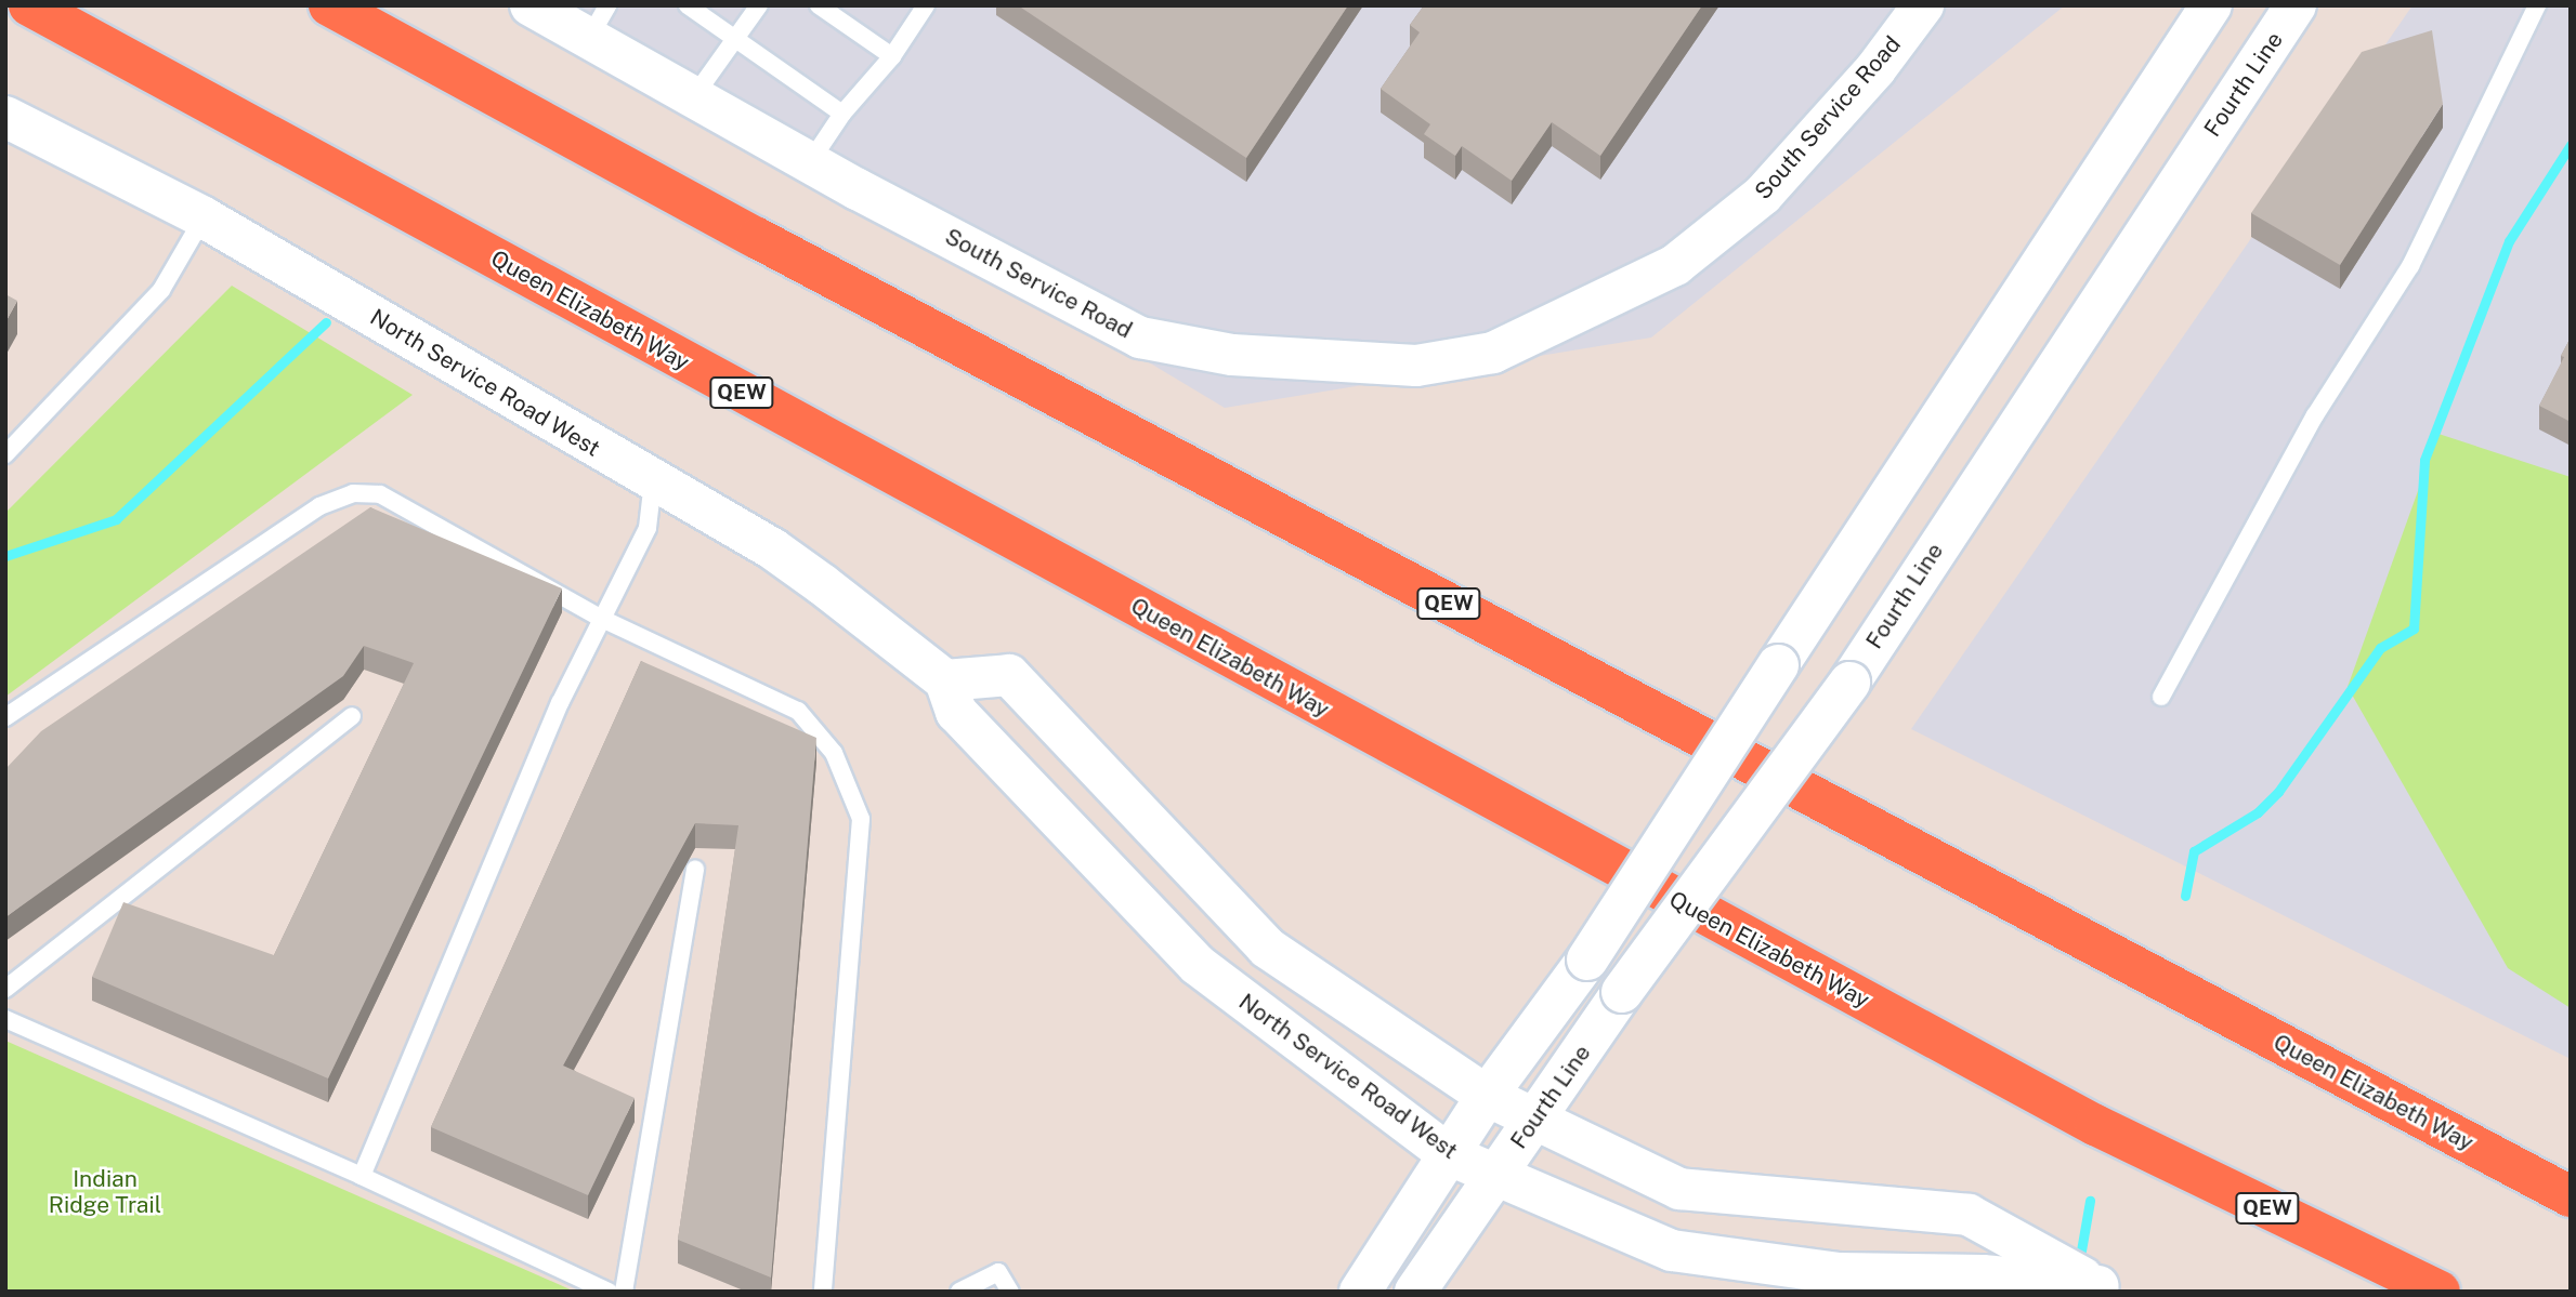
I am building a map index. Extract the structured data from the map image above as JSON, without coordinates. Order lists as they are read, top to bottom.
{
  "streets": {
    "highway": ["Queen Elizabeth Way", "QEW"],
    "street": ["Fourth Line", "South Service Road", "North Service Road West"]
  },
  "crossings": [
    ["Fourth Line", "North Service Road West"]
  ],
  "parks": ["Indian Ridge Trail"]
}
